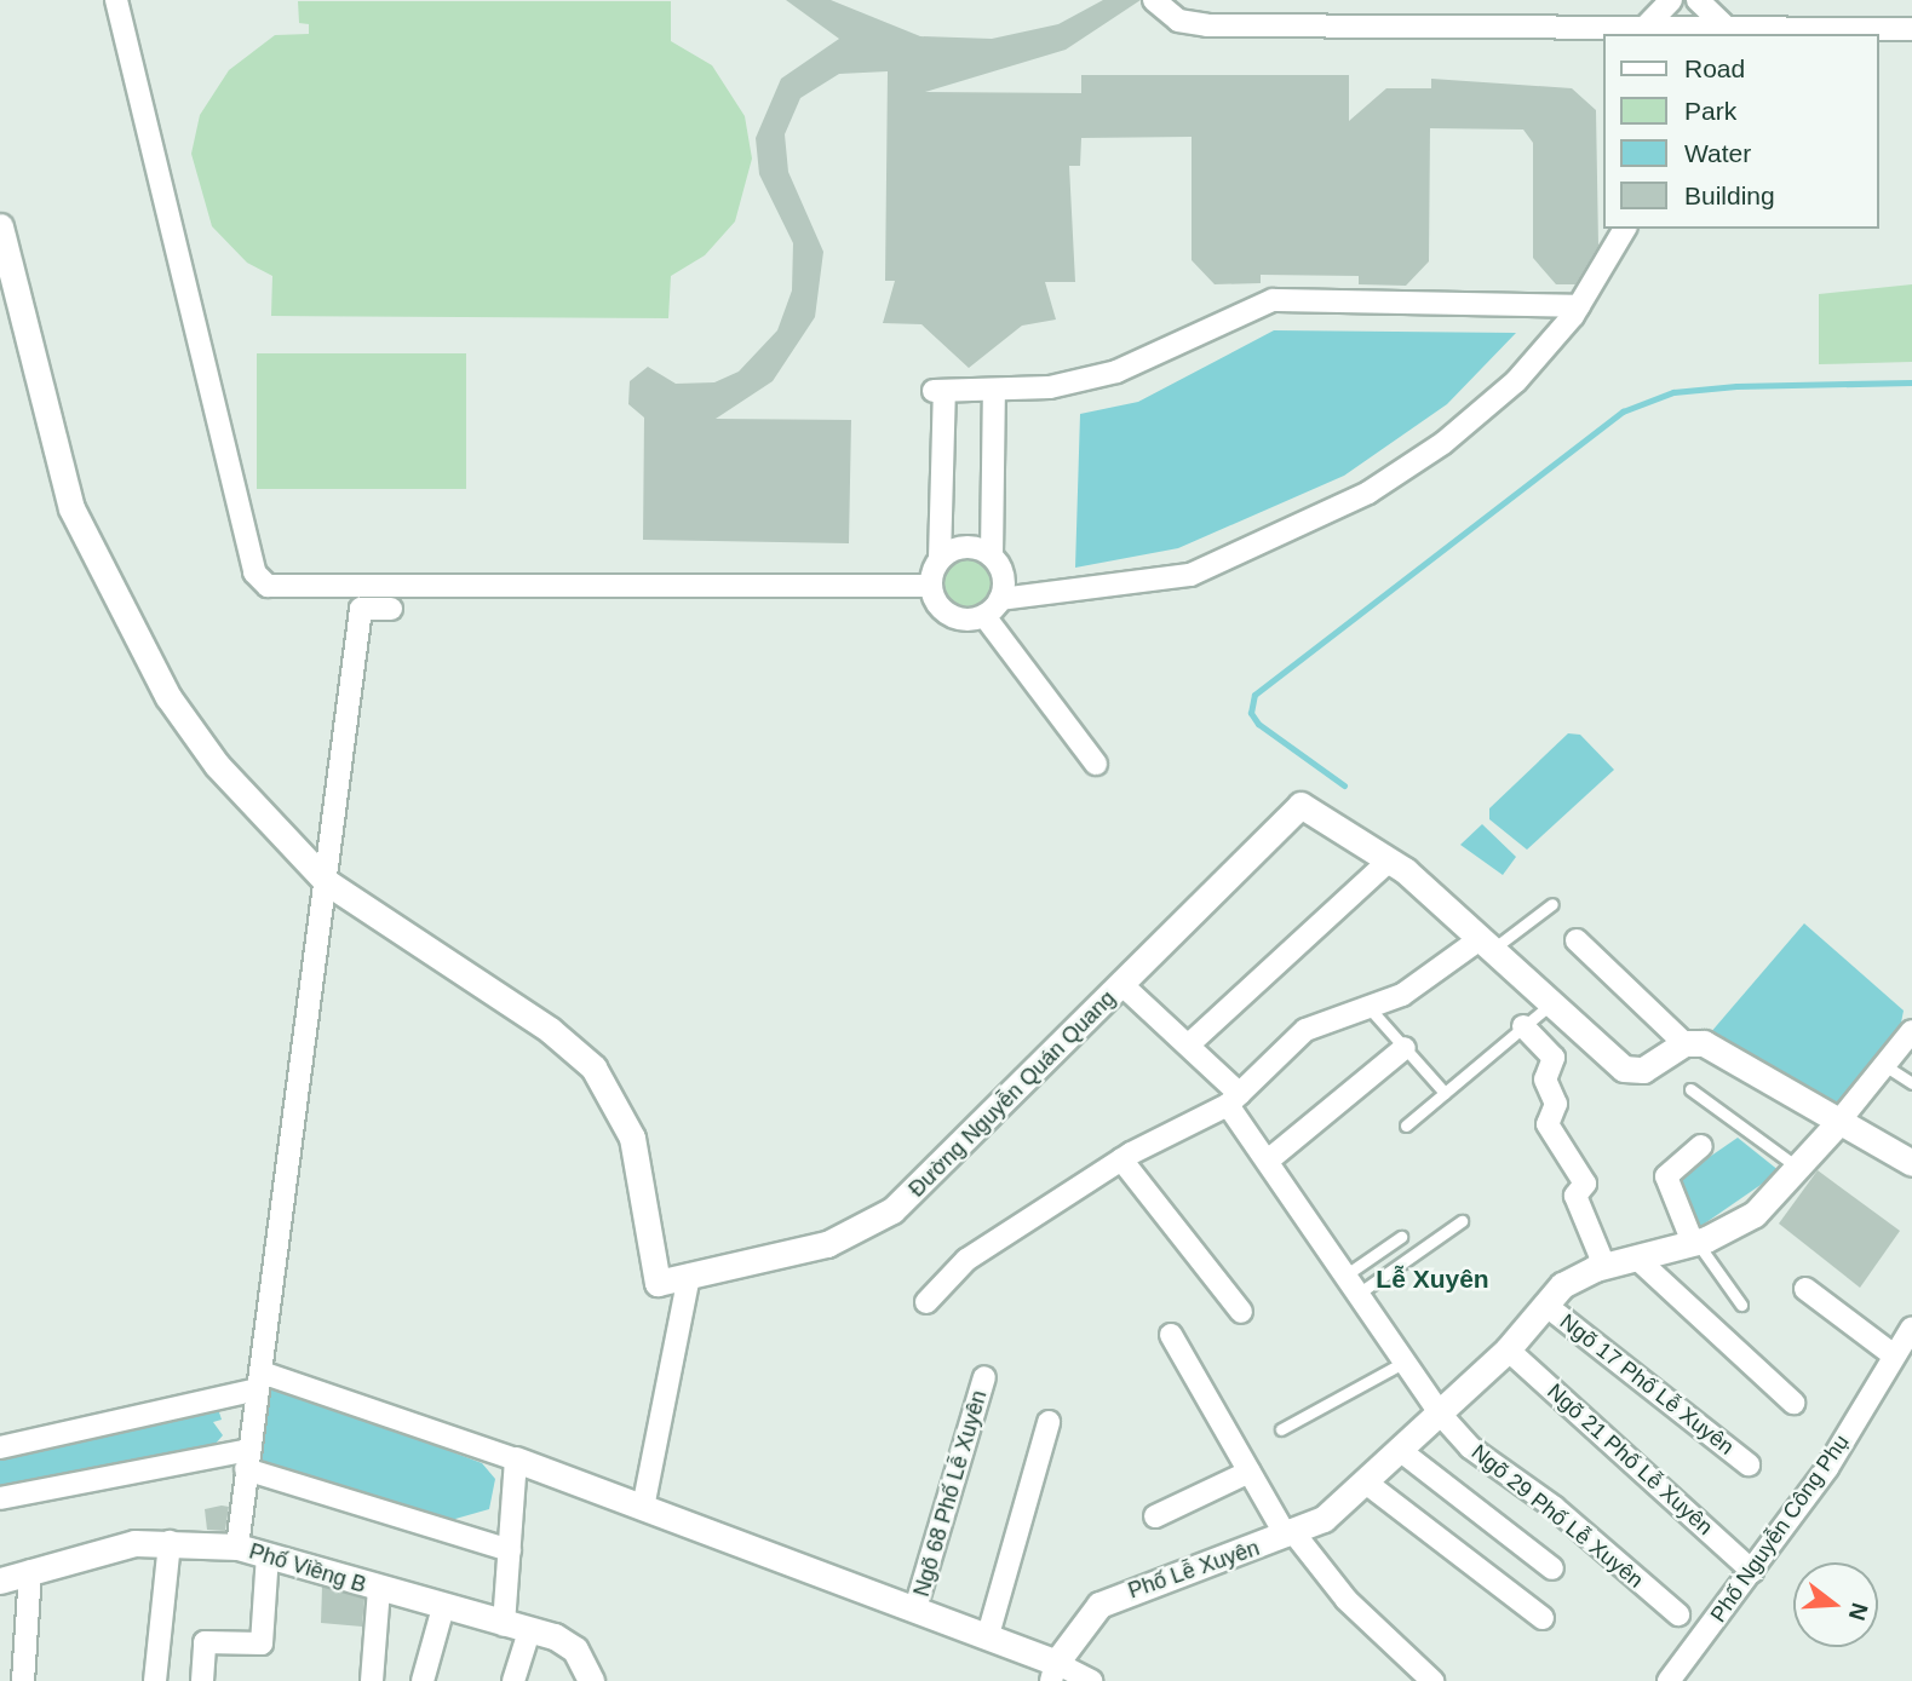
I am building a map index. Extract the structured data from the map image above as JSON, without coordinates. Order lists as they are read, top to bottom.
{
  "streets": {
    "street": [
      "Đường Nguyễn Quán Quang",
      "Ngõ 17 Phố Lễ Xuyên",
      "Ngõ 21 Phố Lễ Xuyên",
      "Ngõ 68 Phố Lễ Xuyên",
      "Ngõ 29 Phố Lễ Xuyên",
      "Phố Nguyễn Công Phụ",
      "Phố Viềng B",
      "Phố Lễ Xuyên"
    ]
  },
  "crossings": [
    ["Đường Nguyễn Quán Quang", "Ngõ 29 Phố Lễ Xuyên"],
    ["Ngõ 17 Phố Lễ Xuyên", "Phố Lễ Xuyên"],
    ["Ngõ 21 Phố Lễ Xuyên", "Phố Nguyễn Công Phụ"],
    ["Ngõ 21 Phố Lễ Xuyên", "Phố Lễ Xuyên"],
    ["Ngõ 29 Phố Lễ Xuyên", "Phố Lễ Xuyên"]
  ],
  "districts": ["Lễ Xuyên"],
  "legend": [
    "Road",
    "Park",
    "Water",
    "Building"
  ],
  "north": "right"
}
